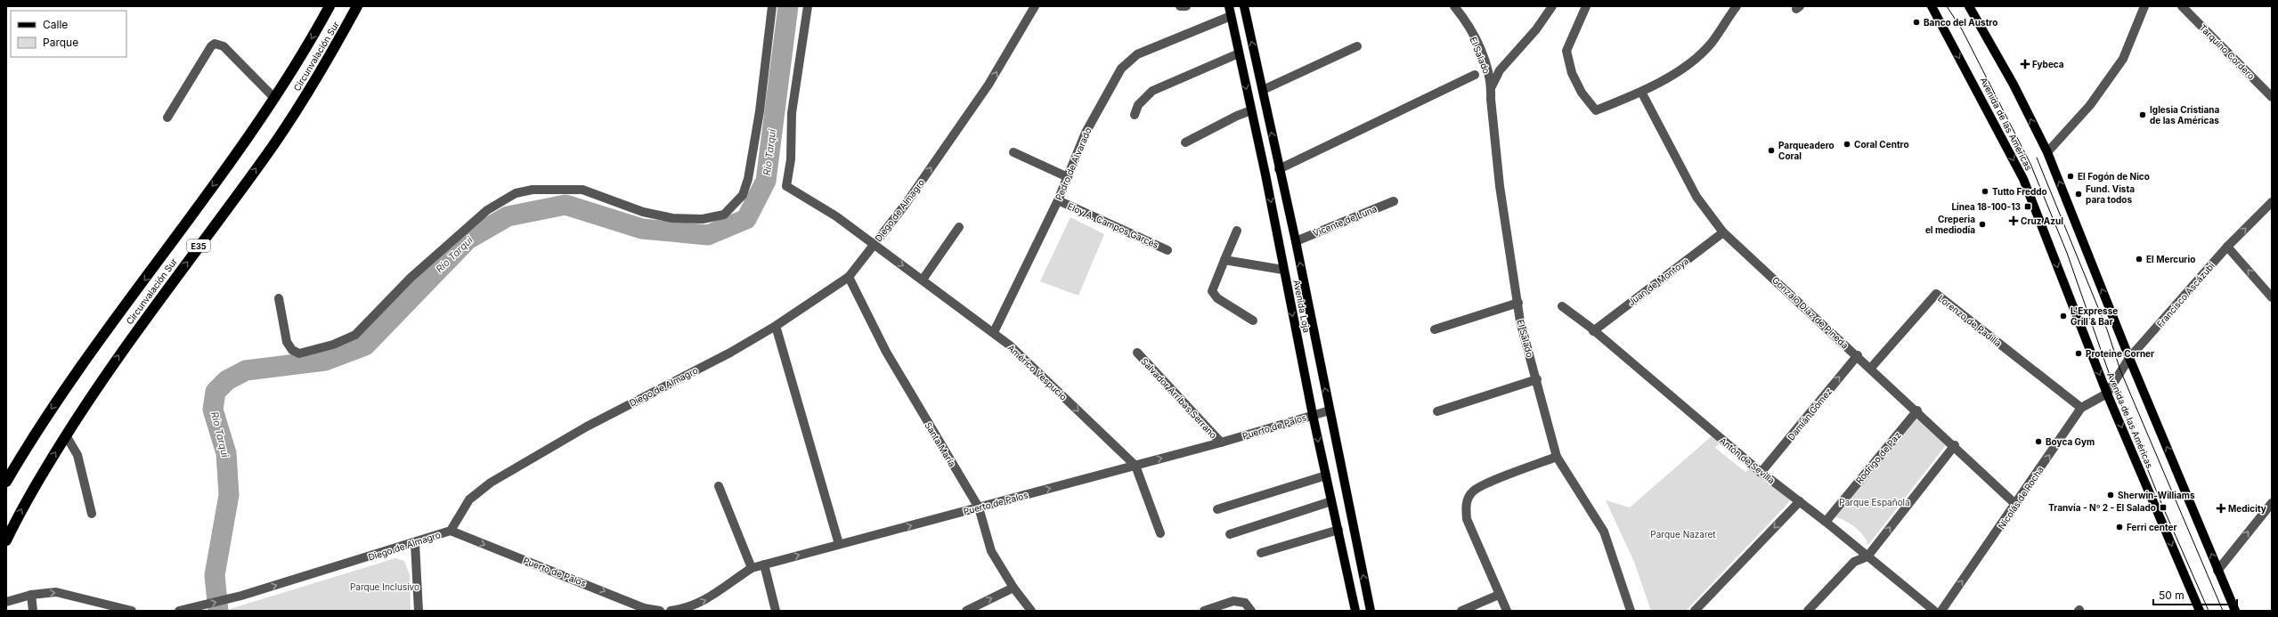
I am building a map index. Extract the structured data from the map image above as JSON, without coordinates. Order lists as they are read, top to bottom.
{
  "streets": {
    "highway": ["Circunvalación Sur", "E35"],
    "main road": ["Avenida de las Américas", "Avenida Loja"],
    "street": [
      "Tarquino Cordero",
      "El Salado",
      "Pedro de Alvarado",
      "Diego de Almagro",
      "Vicente de Luna",
      "Eloy A. Campos Garcés",
      "Juan de Montoya",
      "Francisco Ascázubi",
      "Gonzalo Díaz de Pineda",
      "Lorenzo de Padilla",
      "Américo Vespucio",
      "Salvador Arribas Serrano",
      "Damián Gómez",
      "Puerto de Palos",
      "Santa María",
      "Rodrigo de Paz",
      "Antón de Sevilla",
      "Nicolás de Rocha"
    ]
  },
  "crossings": [
    ["Avenida de las Américas", "Francisco Ascázubi"],
    ["Avenida de las Américas", "Nicolás de Rocha"],
    ["Pedro de Alvarado", "Eloy A. Campos Garcés"],
    ["Pedro de Alvarado", "Avenida Loja"],
    ["Pedro de Alvarado", "Américo Vespucio"],
    ["Diego de Almagro", "Américo Vespucio"],
    ["Diego de Almagro", "Puerto de Palos"],
    ["Diego de Almagro", "Santa María"],
    ["Vicente de Luna", "Avenida Loja"],
    ["Juan de Montoya", "Gonzalo Díaz de Pineda"],
    ["Juan de Montoya", "Antón de Sevilla"],
    ["Francisco Ascázubi", "Nicolás de Rocha"],
    ["Avenida Loja", "Puerto de Palos"],
    ["Gonzalo Díaz de Pineda", "Lorenzo de Padilla"],
    ["Gonzalo Díaz de Pineda", "Damián Gómez"],
    ["Gonzalo Díaz de Pineda", "Rodrigo de Paz"],
    ["Gonzalo Díaz de Pineda", "Nicolás de Rocha"],
    ["Lorenzo de Padilla", "Nicolás de Rocha"],
    ["Américo Vespucio", "Puerto de Palos"],
    ["Salvador Arribas Serrano", "Puerto de Palos"],
    ["Damián Gómez", "Antón de Sevilla"],
    ["Puerto de Palos", "Santa María"],
    ["Rodrigo de Paz", "Antón de Sevilla"]
  ],
  "one_way": [
    "Diego de Almagro",
    "Américo Vespucio",
    "Damián Gómez",
    "Puerto de Palos",
    "Nicolás de Rocha"
  ],
  "water": ["Río Tarqui"],
  "parks": ["Parque Española", "Parque Nazaret", "Parque Inclusivo"],
  "places": {
    "other": [
      "Banco del Austro",
      "Iglesia Cristiana de las Américas",
      "Coral Centro",
      "Parqueadero Coral",
      "El Fogón de Nico",
      "Tutto Freddo",
      "Fund. Vista para todos",
      "Creperia el mediodía",
      "El Mercurio",
      "L'Expresse Grill & Bar",
      "Proteine Corner",
      "Boyca Gym",
      "Sherwin-Williams",
      "Ferri center"
    ],
    "health": ["Fybeca", "Cruz Azul", "Medicity"],
    "transit": ["Línea 18-100-13", "Tranvía - Nº 2 - El Salado"]
  },
  "legend": ["Calle", "Parque"],
  "scale_bar": "50 m"
}
